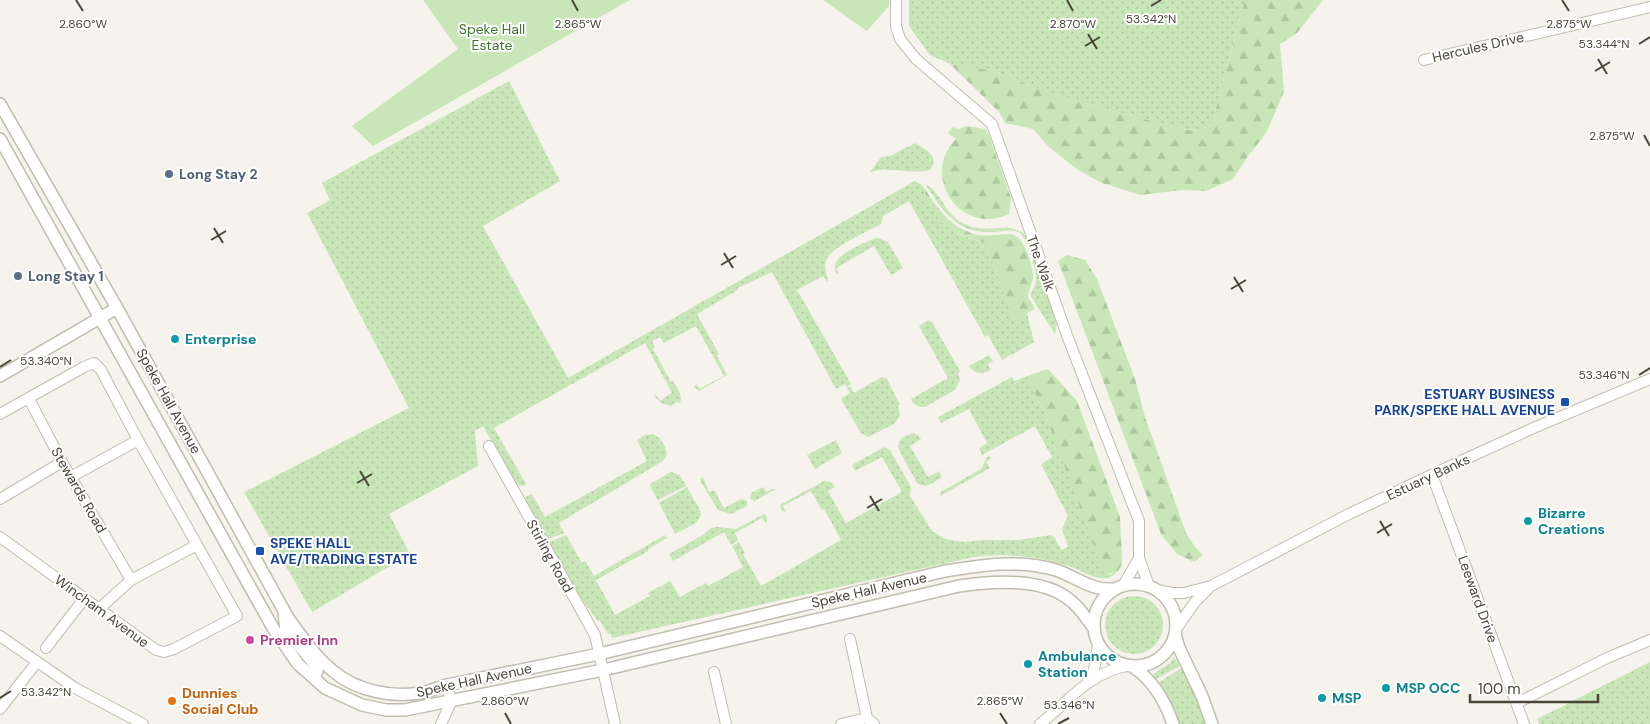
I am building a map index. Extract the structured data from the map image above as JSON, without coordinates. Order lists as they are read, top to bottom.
{
  "streets": {
    "street": [
      "Hercules Drive",
      "The Walk",
      "Speke Hall Avenue",
      "Estuary Banks",
      "Stewards Road",
      "Stirling Road",
      "Leeward Drive",
      "Wincham Avenue"
    ]
  },
  "crossings": [
    ["The Walk", "Speke Hall Avenue"],
    ["The Walk", "Estuary Banks"],
    ["Speke Hall Avenue", "Estuary Banks"],
    ["Speke Hall Avenue", "Stirling Road"],
    ["Estuary Banks", "Leeward Drive"]
  ],
  "parks": ["Speke Hall Estate"],
  "places": {
    "other": [
      "Long Stay 2",
      "Long Stay 1",
      "Enterprise",
      "Bizarre Creations",
      "Premier Inn",
      "Ambulance Station",
      "MSP OCC",
      "MSP",
      "Dunnies Social Club"
    ],
    "transit": ["ESTUARY BUSINESS PARK/SPEKE HALL AVENUE", "SPEKE HALL AVE/TRADING ESTATE"]
  },
  "scale_bar": "100 m",
  "coordinates": [
    "53.342°N",
    "2.860°W",
    "2.865°W",
    "2.870°W",
    "2.875°W",
    "53.344°N",
    "53.340°N",
    "53.346°N"
  ]
}
